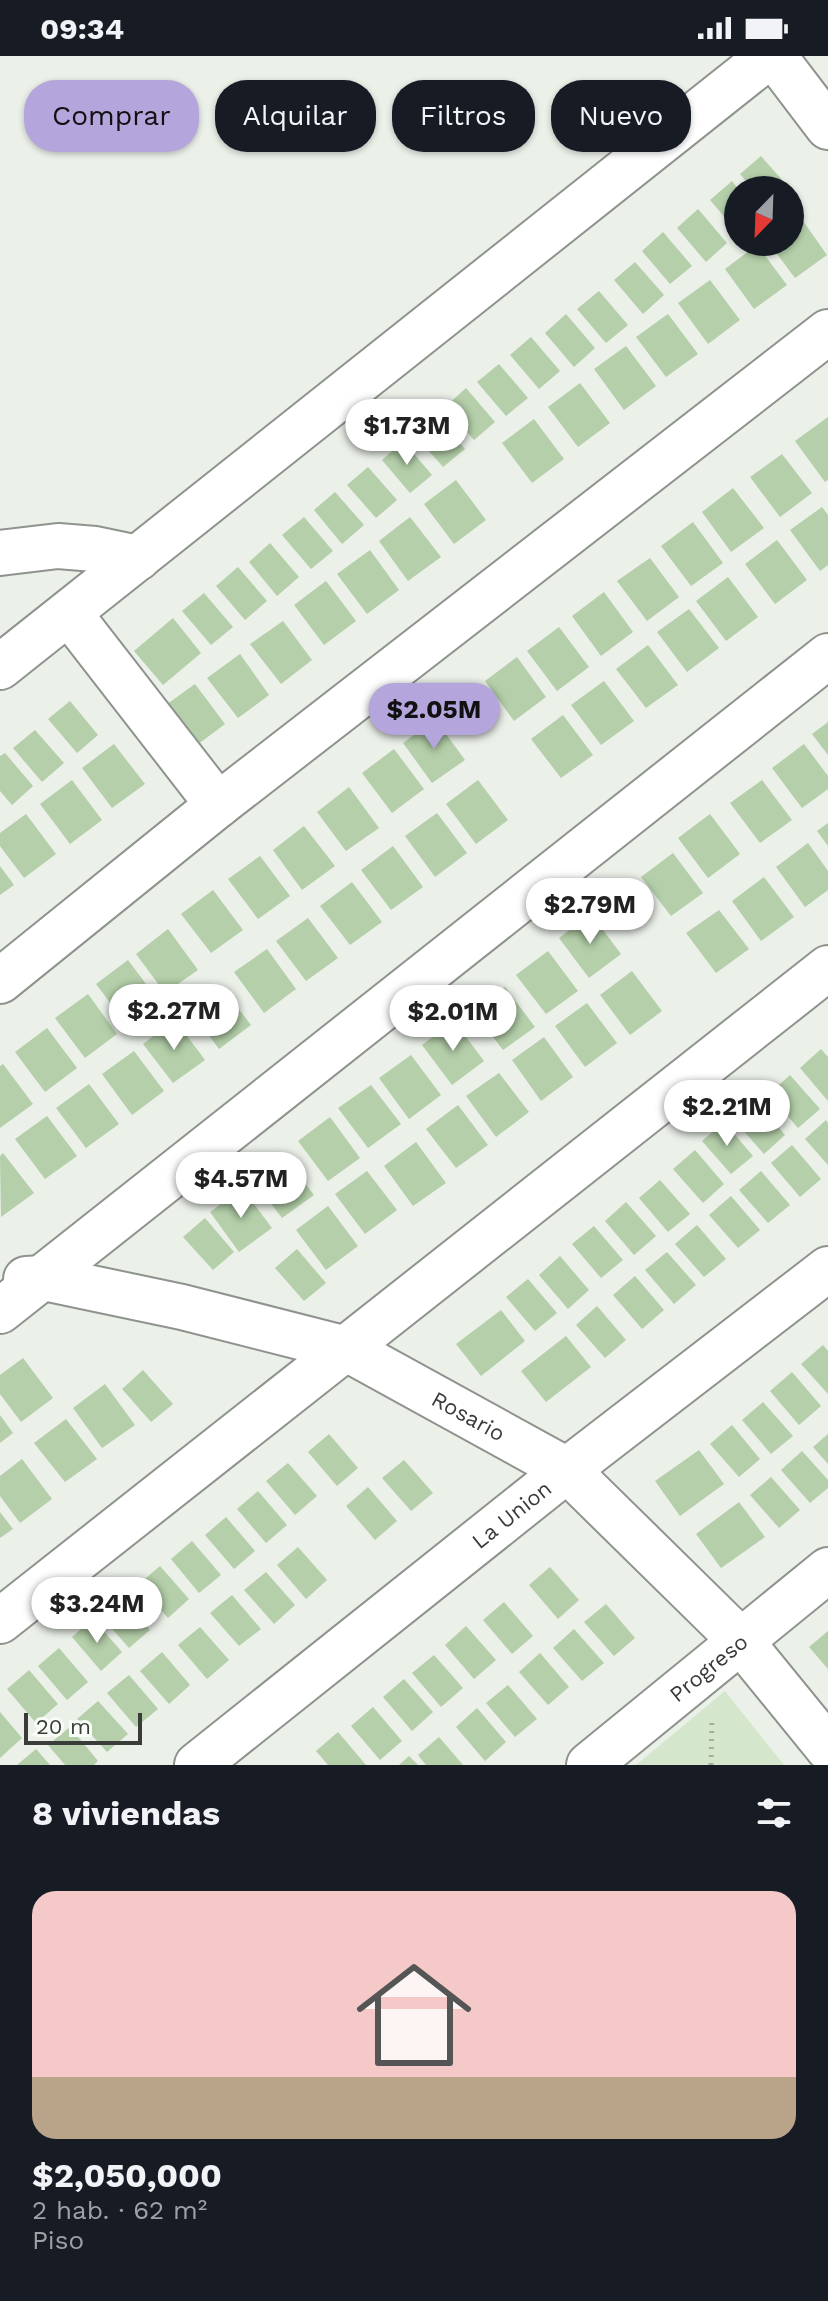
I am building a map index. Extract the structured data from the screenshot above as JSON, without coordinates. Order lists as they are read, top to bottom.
{
  "streets": {
    "street": ["Rosario", "La Union", "Progreso"]
  },
  "crossings": [
    ["Rosario", "La Union"],
    ["Rosario", "Progreso"]
  ],
  "scale_bar": "20 m",
  "north": "bottom left",
  "page": {
    "status": "09:34",
    "chip": [
      "Comprar",
      "Alquilar",
      "Filtros",
      "Nuevo"
    ],
    "price": [
      "$1.73M",
      "$2.05M",
      "$2.79M",
      "$2.27M",
      "$2.01M",
      "$2.21M",
      "$4.57M",
      "$3.24M"
    ],
    "scale": "20 m",
    "heading": "8 viviendas",
    "list": [
      {
        "name": "$2,050,000",
        "note": "2 hab. · 62 m² · Piso"
      }
    ]
  }
}
